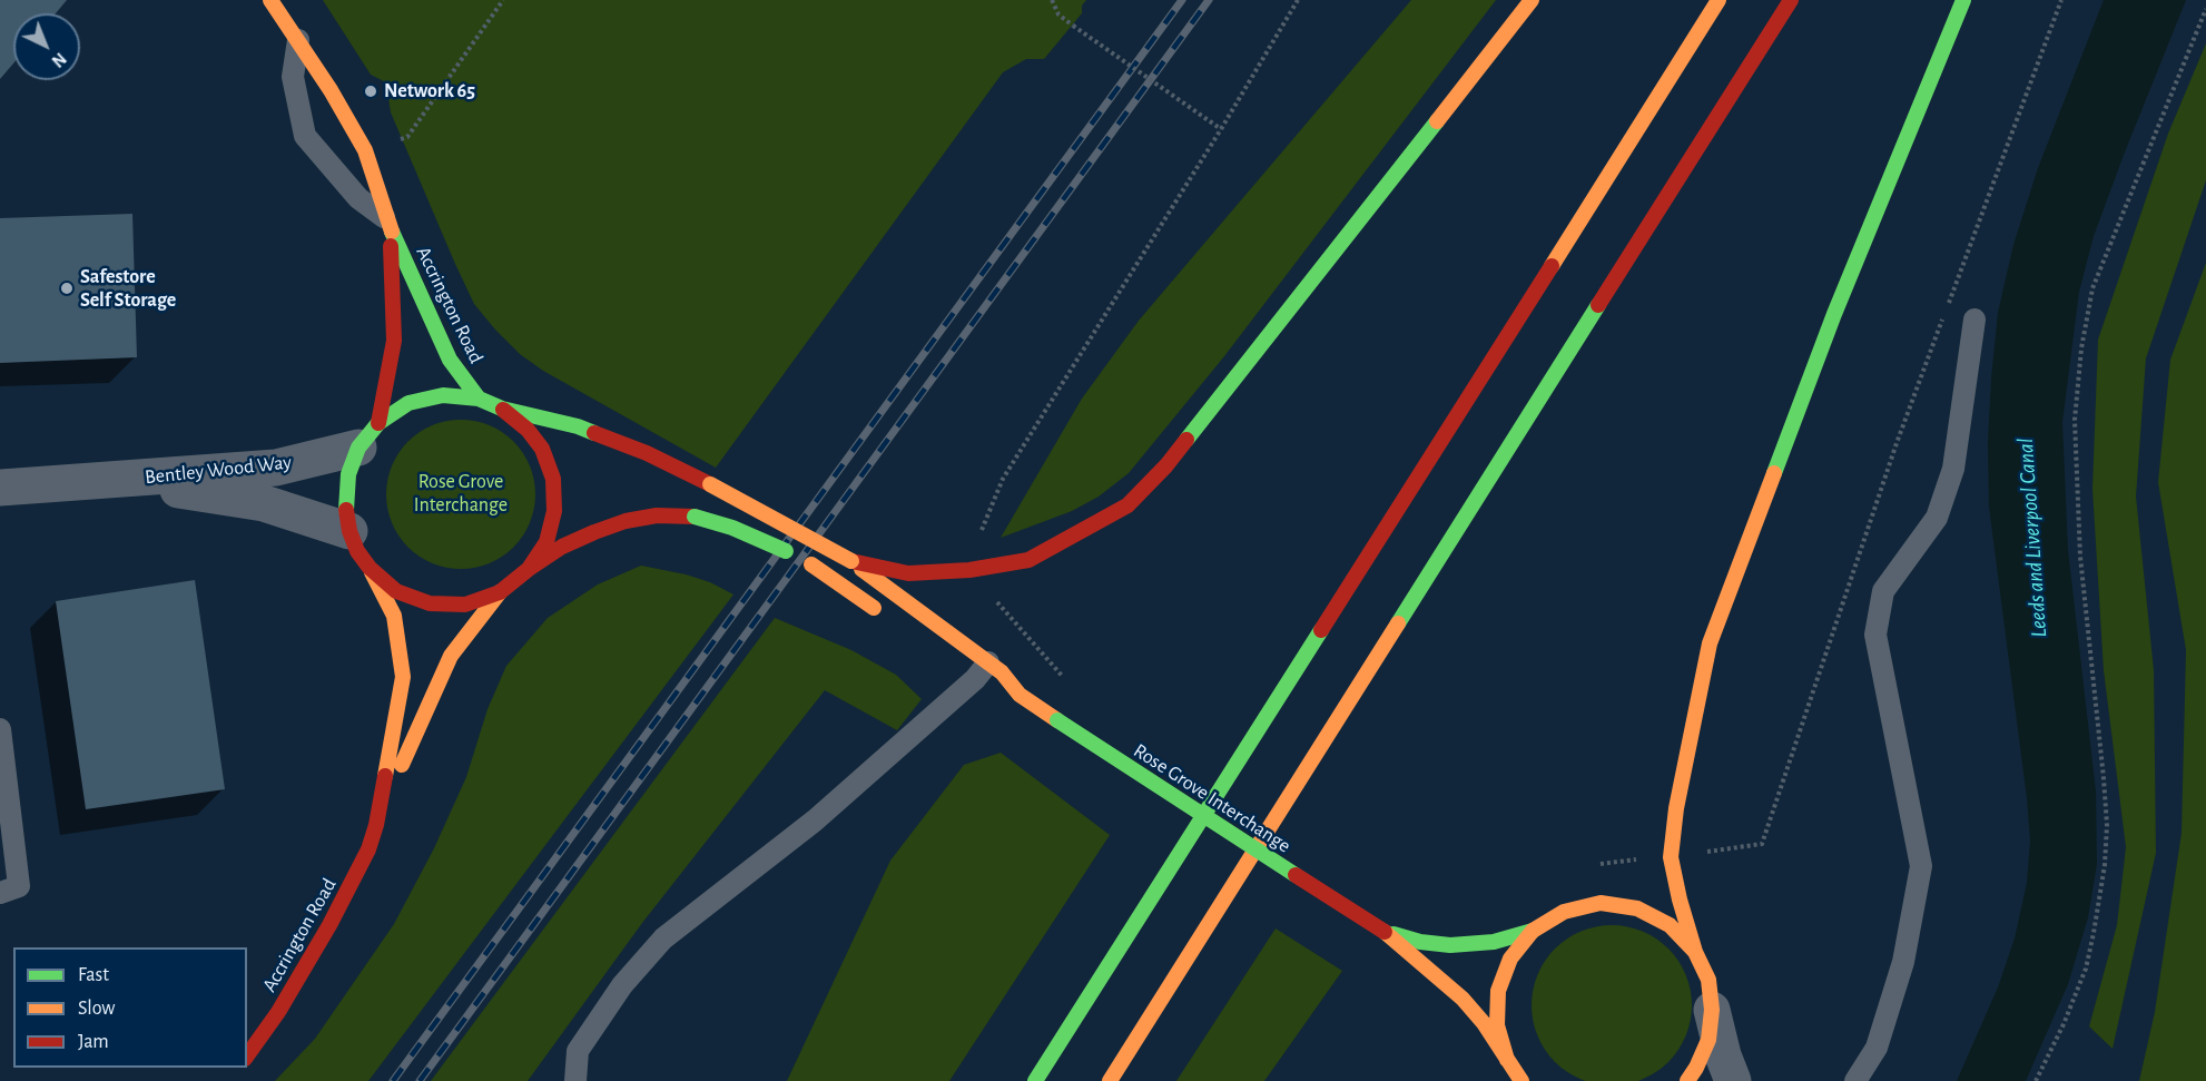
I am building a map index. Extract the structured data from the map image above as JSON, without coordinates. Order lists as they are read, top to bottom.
{
  "streets": {
    "main road": ["Accrington Road", "Rose Grove Interchange"],
    "street": ["Bentley Wood Way"]
  },
  "crossings": [
    ["Accrington Road", "Bentley Wood Way"],
    ["Accrington Road", "Rose Grove Interchange"],
    ["Bentley Wood Way", "Rose Grove Interchange"]
  ],
  "water": ["Leeds and Liverpool Canal"],
  "parks": ["Rose Grove Interchange"],
  "places": ["Network 65", "Safestore Self Storage"],
  "legend": ["Fast", "Slow", "Jam"],
  "north": "bottom right"
}
